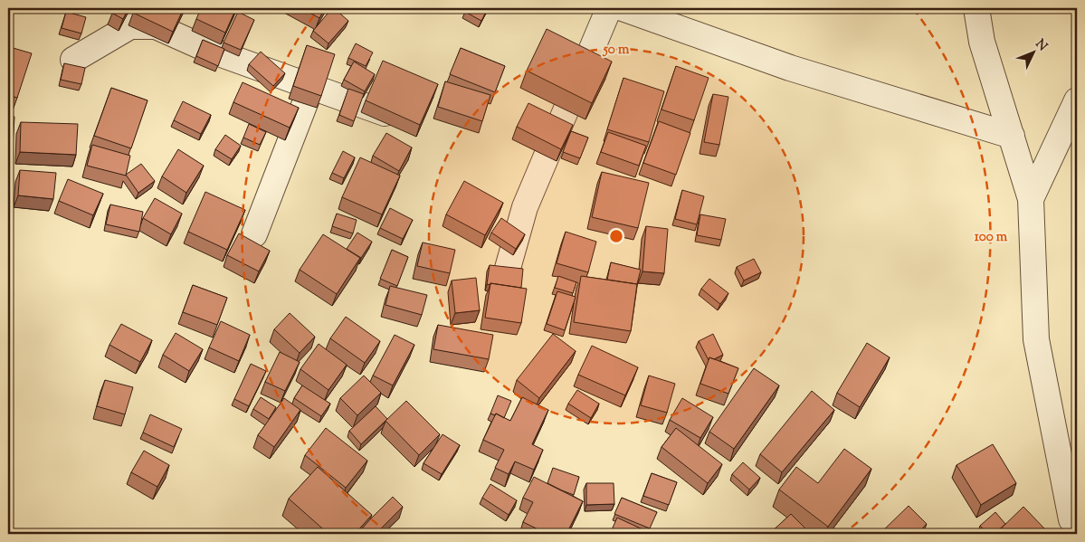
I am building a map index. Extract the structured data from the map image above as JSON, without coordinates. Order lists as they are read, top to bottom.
{
  "north": "top right",
  "rings": ["50 m", "100 m"]
}
